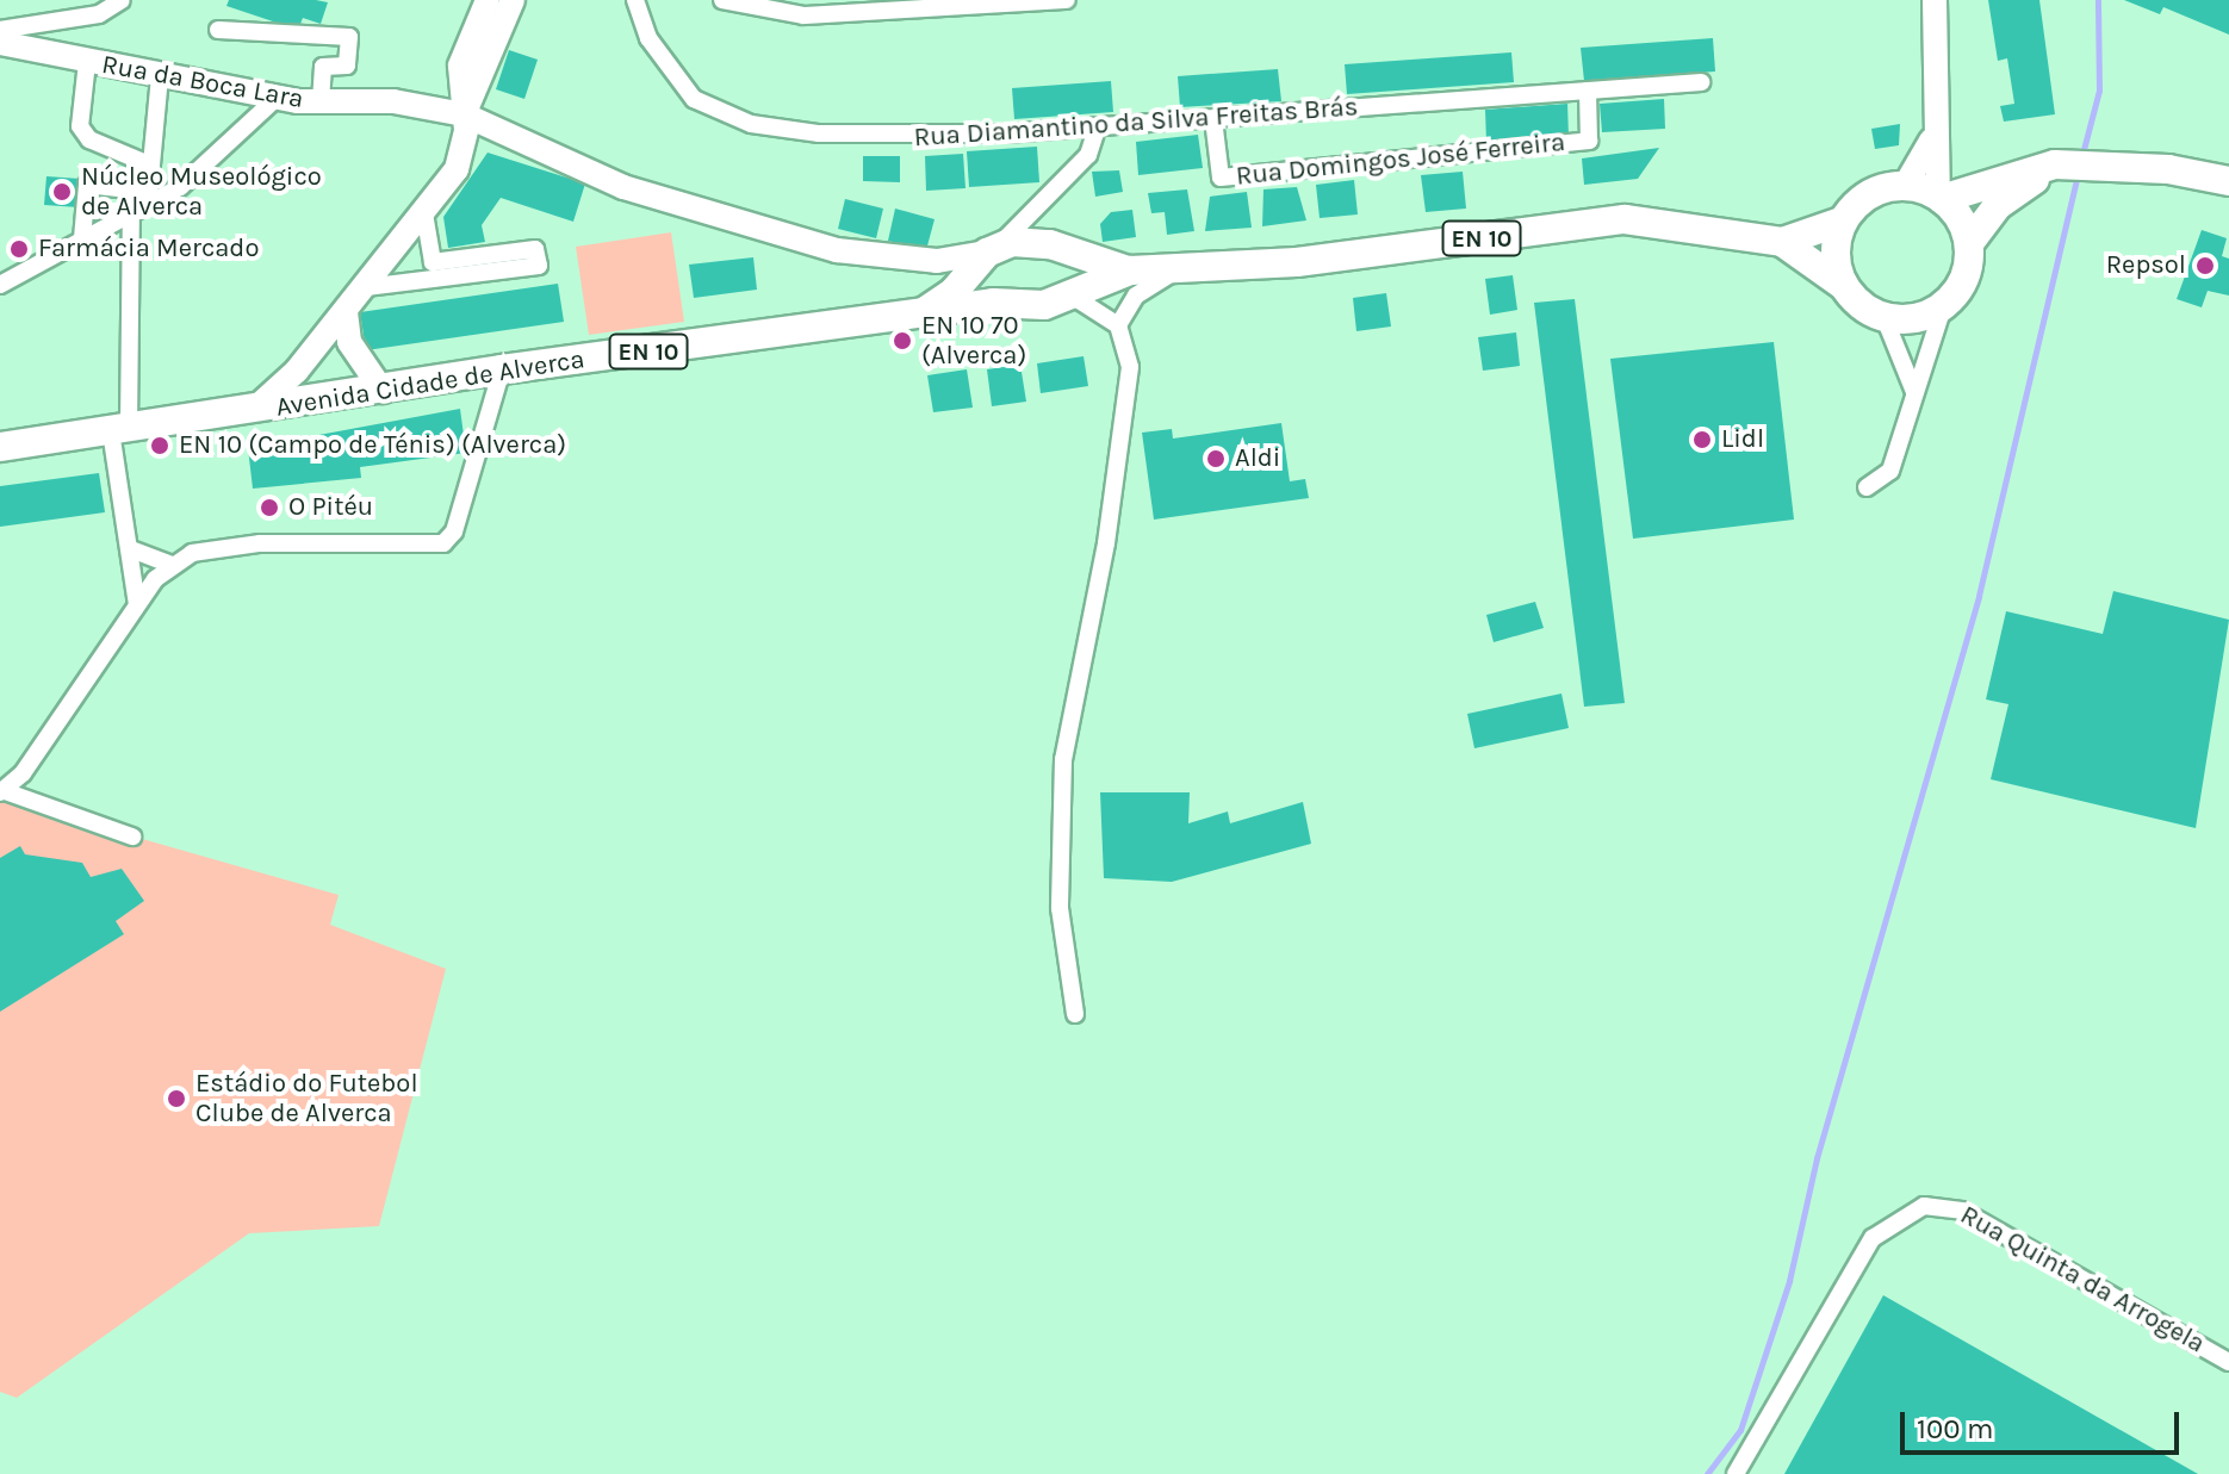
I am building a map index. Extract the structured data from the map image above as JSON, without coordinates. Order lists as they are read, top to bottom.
{
  "streets": {
    "main road": ["Rua da Boca Lara", "EN 10", "Avenida Cidade de Alverca"],
    "street": ["Rua Diamantino da Silva Freitas Brás", "Rua Domingos José Ferreira", "Rua Quinta da Arrogela"]
  },
  "crossings": [
    ["Rua Diamantino da Silva Freitas Brás", "Rua Domingos José Ferreira"],
    ["EN 10", "Avenida Cidade de Alverca"]
  ],
  "places": [
    "Núcleo Museológico de Alverca",
    "Farmácia Mercado",
    "Repsol",
    "EN 10 70 (Alverca)",
    "Lidl",
    "EN 10 (Campo de Ténis) (Alverca)",
    "Aldi",
    "O Pitéu",
    "Estádio do Futebol Clube de Alverca"
  ],
  "scale_bar": "100 m"
}
